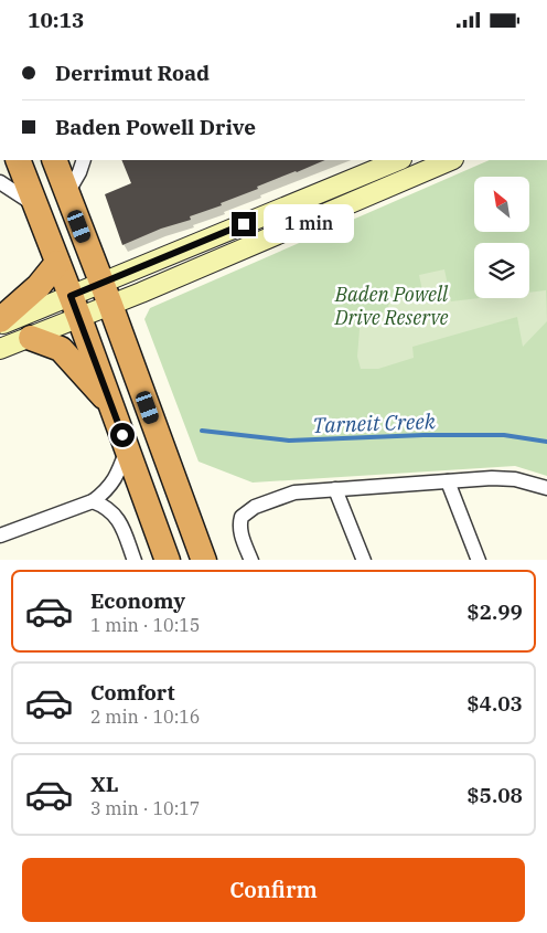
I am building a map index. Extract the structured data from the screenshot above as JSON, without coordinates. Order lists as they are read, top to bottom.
{
  "water": ["Tarneit Creek"],
  "parks": ["Baden Powell Drive Reserve"],
  "north": "top left",
  "page": {
    "status": "10:13",
    "banner": ["Derrimut Road", "Baden Powell Drive"],
    "bubble": "1 min",
    "list": [
      {
        "name": "Economy",
        "note": "1 min · 10:15",
        "value": "$2.99"
      },
      {
        "name": "Comfort",
        "note": "2 min · 10:16",
        "value": "$4.03"
      },
      {
        "name": "XL",
        "note": "3 min · 10:17",
        "value": "$5.08"
      }
    ],
    "buttons": "Confirm"
  }
}
